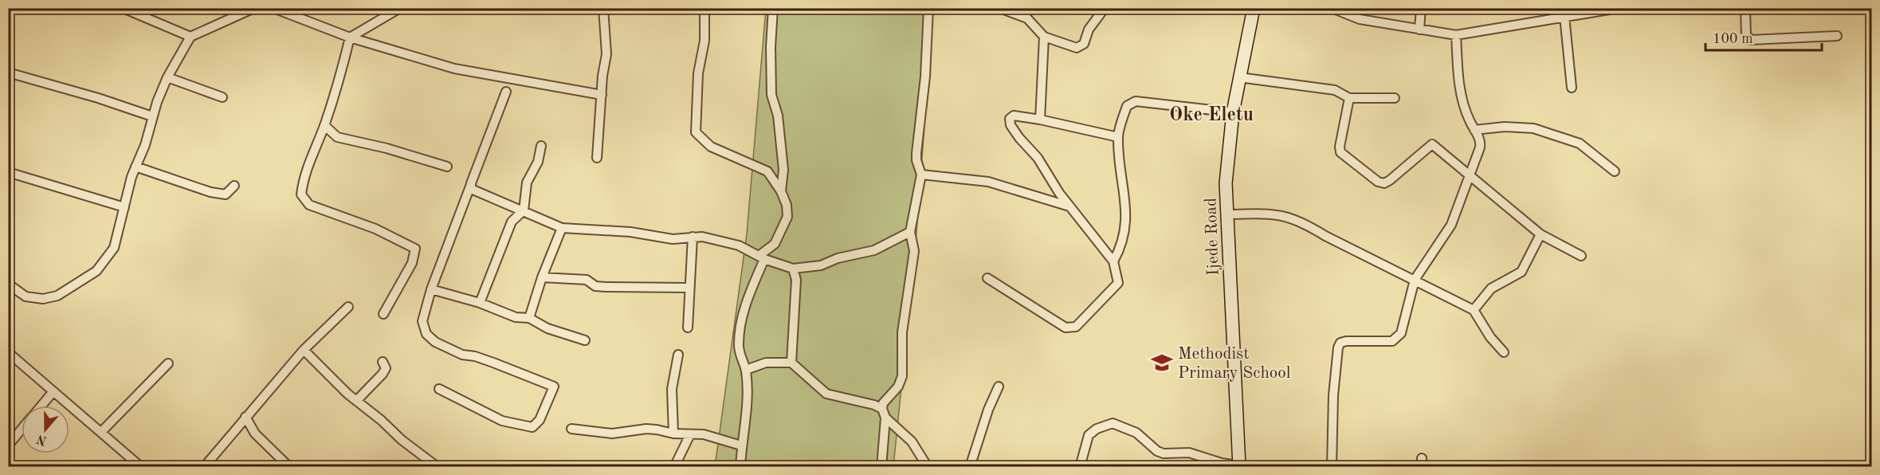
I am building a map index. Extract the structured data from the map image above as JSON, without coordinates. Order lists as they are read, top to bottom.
{
  "streets": {
    "main road": ["Ijede Road"]
  },
  "districts": ["Oke Eletu"],
  "places": {
    "school or university": ["Methodist Primary School"]
  },
  "scale_bar": "100 m",
  "north": "bottom"
}
